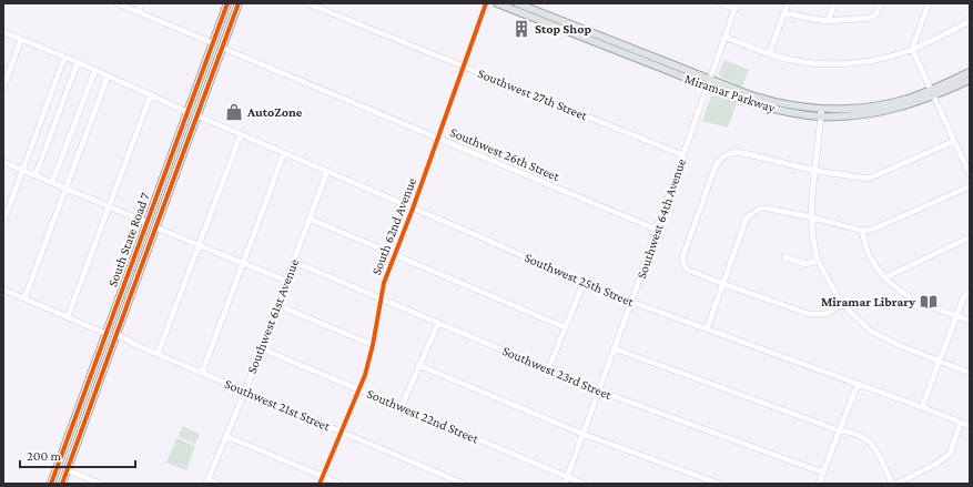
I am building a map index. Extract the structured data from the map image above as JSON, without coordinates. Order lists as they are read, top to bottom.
{
  "streets": {
    "main road": ["Miramar Parkway", "South State Road 7"],
    "street": [
      "Southwest 27th Street",
      "Southwest 26th Street",
      "Southwest 64th Avenue",
      "South 62nd Avenue",
      "Southwest 25th Street",
      "Southwest 61st Avenue",
      "Southwest 23rd Street",
      "Southwest 21st Street",
      "Southwest 22nd Street"
    ]
  },
  "crossings": [
    ["Miramar Parkway", "Southwest 64th Avenue"],
    ["Southwest 27th Street", "Southwest 64th Avenue"],
    ["Southwest 27th Street", "South 62nd Avenue"],
    ["Southwest 26th Street", "Southwest 64th Avenue"],
    ["Southwest 26th Street", "South 62nd Avenue"],
    ["Southwest 26th Street", "South State Road 7"],
    ["Southwest 64th Avenue", "Southwest 25th Street"],
    ["Southwest 64th Avenue", "Southwest 23rd Street"],
    ["Southwest 64th Avenue", "Southwest 22nd Street"],
    ["South 62nd Avenue", "Southwest 25th Street"],
    ["South 62nd Avenue", "Southwest 23rd Street"],
    ["South 62nd Avenue", "Southwest 21st Street"],
    ["South 62nd Avenue", "Southwest 22nd Street"],
    ["South State Road 7", "Southwest 25th Street"],
    ["South State Road 7", "Southwest 21st Street"],
    ["Southwest 25th Street", "Southwest 61st Avenue"],
    ["Southwest 61st Avenue", "Southwest 23rd Street"],
    ["Southwest 61st Avenue", "Southwest 21st Street"],
    ["Southwest 61st Avenue", "Southwest 22nd Street"]
  ],
  "places": {
    "building": ["Stop Shop"],
    "shop": ["AutoZone"],
    "library": ["Miramar Library"]
  },
  "scale_bar": "200 m"
}
